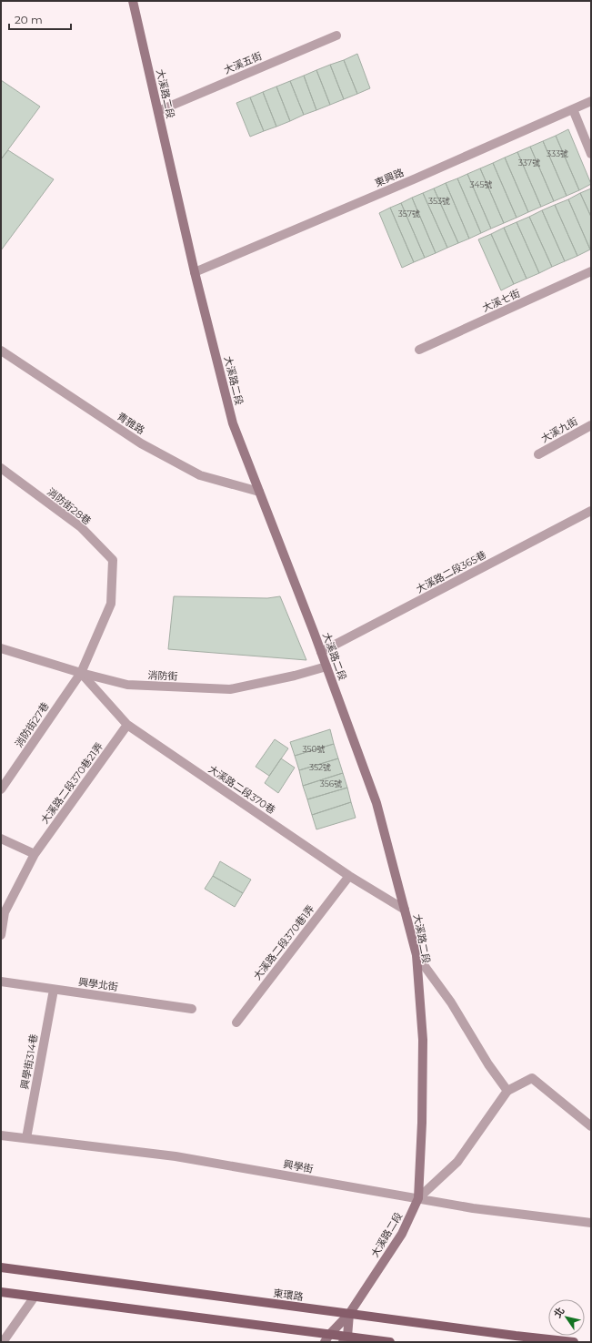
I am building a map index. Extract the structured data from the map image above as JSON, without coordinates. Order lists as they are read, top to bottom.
{
  "streets": {
    "main road": ["大溪路二段", "東環路"],
    "street": [
      "大溪五街",
      "東興路",
      "大溪七街",
      "青雅路",
      "大溪九街",
      "消防街28巷",
      "大溪路二段365巷",
      "消防街",
      "消防街27巷",
      "大溪路二段370巷21弄",
      "大溪路二段370巷",
      "大溪路二段370巷1弄",
      "興學北街",
      "興學街314巷",
      "興學街"
    ]
  },
  "crossings": [
    ["大溪五街", "大溪路二段"],
    ["大溪路二段", "東興路"],
    ["大溪路二段", "青雅路"],
    ["大溪路二段", "大溪路二段365巷"],
    ["大溪路二段", "消防街"],
    ["大溪路二段", "大溪路二段370巷"],
    ["大溪路二段", "興學街"],
    ["大溪路二段", "東環路"],
    ["消防街28巷", "消防街"],
    ["消防街28巷", "消防街27巷"],
    ["消防街28巷", "大溪路二段370巷"],
    ["消防街", "消防街27巷"],
    ["消防街", "大溪路二段370巷"],
    ["消防街27巷", "大溪路二段370巷"],
    ["大溪路二段370巷21弄", "大溪路二段370巷"],
    ["大溪路二段370巷", "大溪路二段370巷1弄"],
    ["興學北街", "興學街314巷"],
    ["興學街314巷", "興學街"]
  ],
  "house_numbers": [
    "333號",
    "337號",
    "345號",
    "353號",
    "357號",
    "350號",
    "352號",
    "356號"
  ],
  "scale_bar": "20 m",
  "north": "top left"
}
